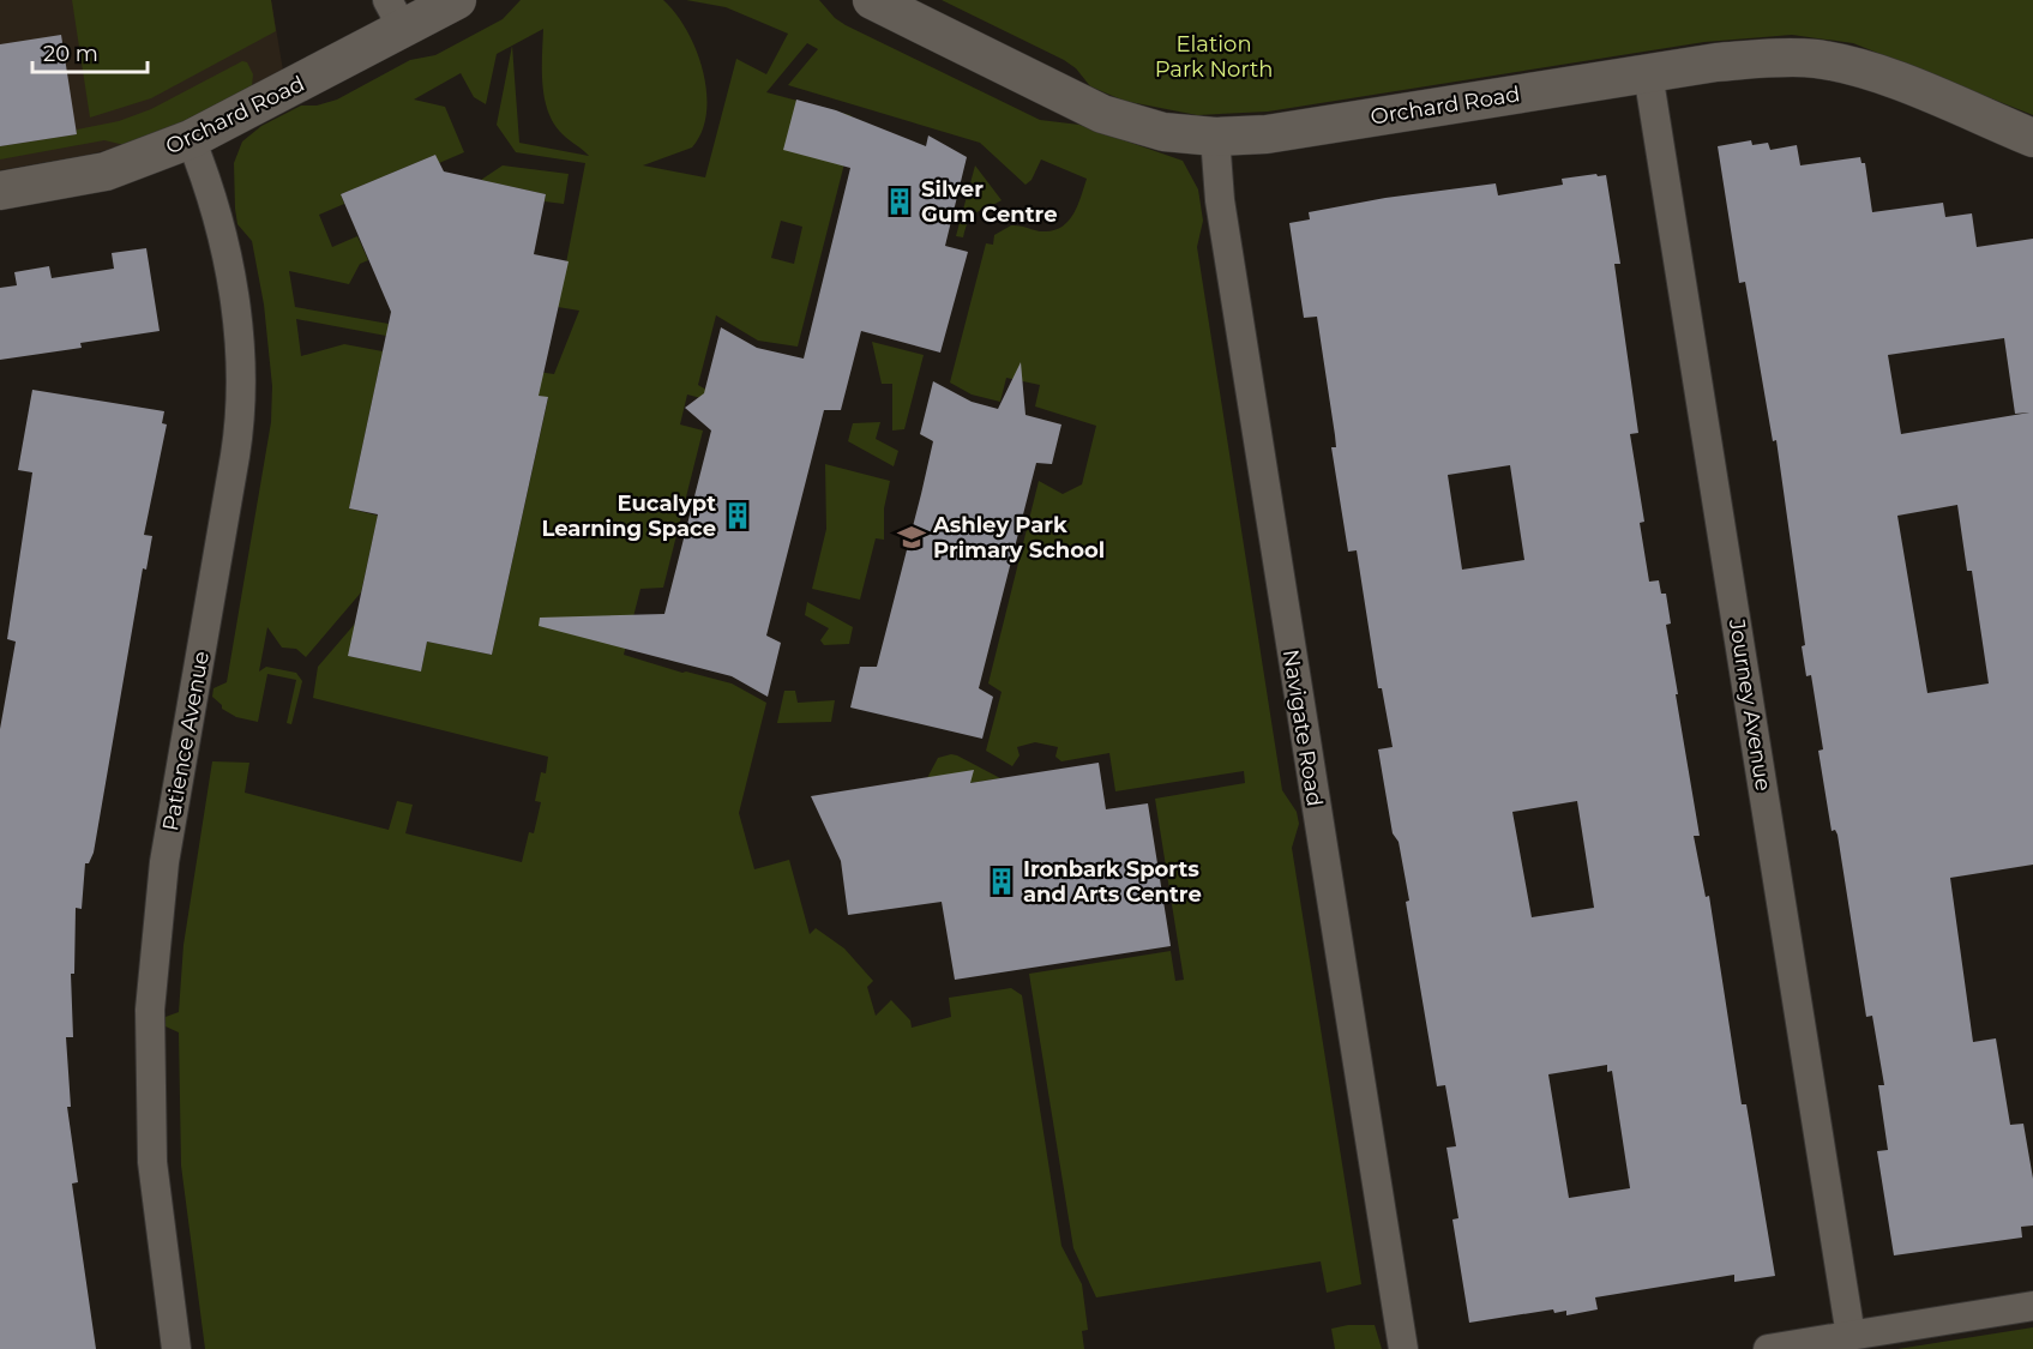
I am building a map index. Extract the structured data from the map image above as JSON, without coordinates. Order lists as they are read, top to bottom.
{
  "streets": {
    "street": [
      "Orchard Road",
      "Journey Avenue",
      "Navigate Road",
      "Patience Avenue"
    ]
  },
  "crossings": [
    ["Orchard Road", "Journey Avenue"],
    ["Orchard Road", "Navigate Road"],
    ["Orchard Road", "Patience Avenue"]
  ],
  "parks": ["Elation Park North"],
  "places": {
    "building": ["Silver Gum Centre", "Eucalypt Learning Space", "Ironbark Sports and Arts Centre"],
    "school or university": ["Ashley Park Primary School"]
  },
  "scale_bar": "20 m"
}
